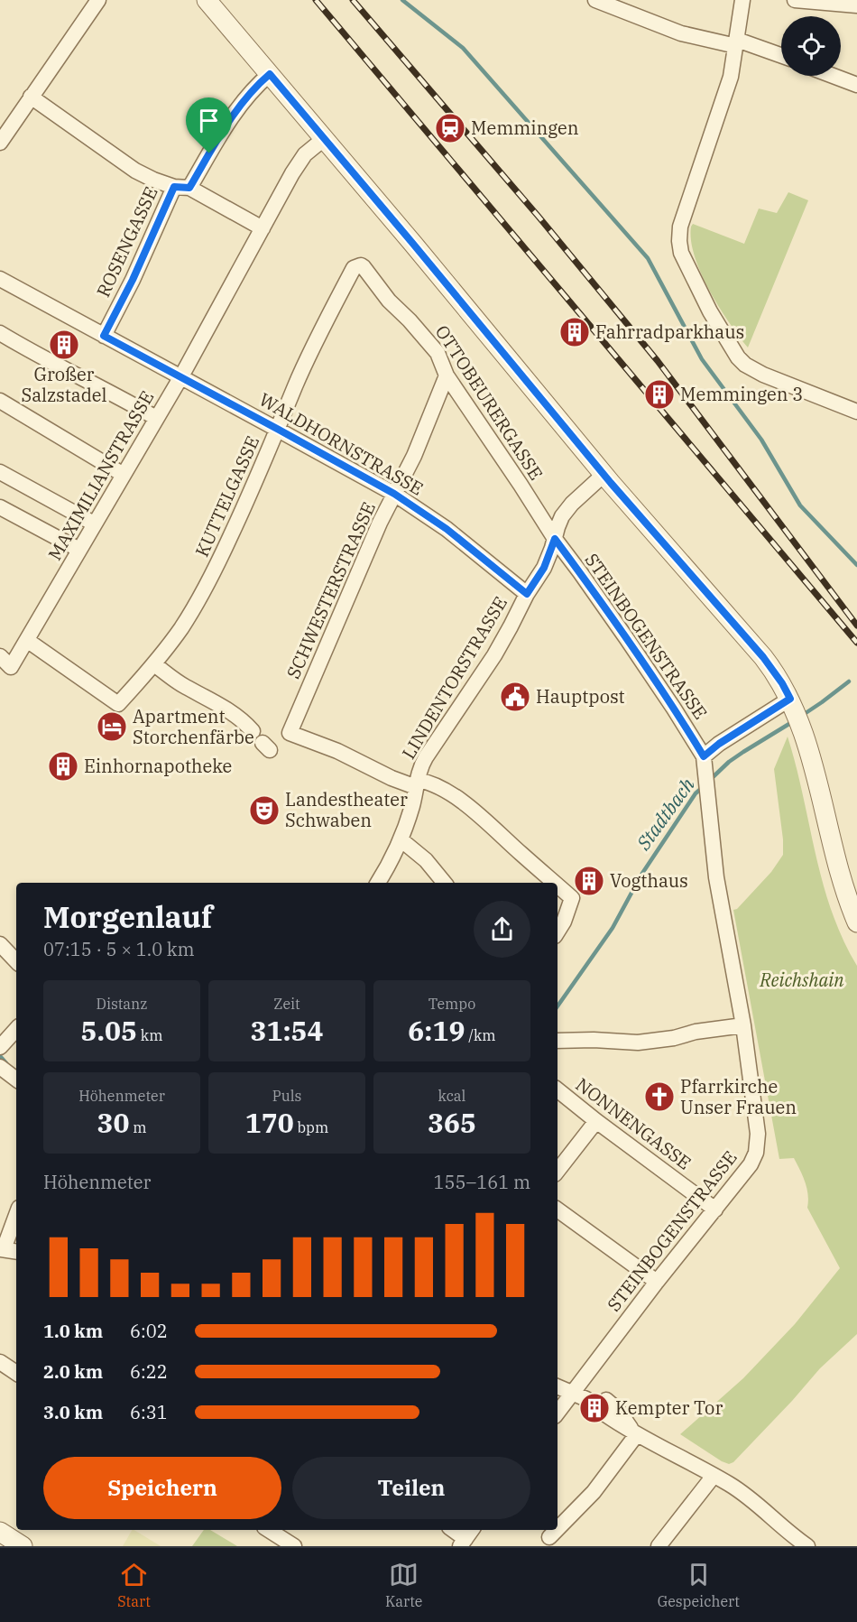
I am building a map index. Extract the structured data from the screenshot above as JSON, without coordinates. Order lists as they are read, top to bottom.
{
  "streets": {
    "street": [
      "ROSENGASSE",
      "OTTOBEURERGASSE",
      "WALDHORNSTRASSE",
      "MAXIMILIANSTRASSE",
      "KUTTELGASSE",
      "SCHWESTERSTRASSE",
      "STEINBOGENSTRASSE",
      "LINDENTORSTRASSE",
      "NONNENGASSE"
    ]
  },
  "crossings": [
    ["ROSENGASSE", "WALDHORNSTRASSE"],
    ["OTTOBEURERGASSE", "KUTTELGASSE"],
    ["OTTOBEURERGASSE", "SCHWESTERSTRASSE"],
    ["OTTOBEURERGASSE", "STEINBOGENSTRASSE"],
    ["OTTOBEURERGASSE", "LINDENTORSTRASSE"],
    ["WALDHORNSTRASSE", "MAXIMILIANSTRASSE"],
    ["WALDHORNSTRASSE", "KUTTELGASSE"],
    ["WALDHORNSTRASSE", "SCHWESTERSTRASSE"],
    ["WALDHORNSTRASSE", "LINDENTORSTRASSE"],
    ["MAXIMILIANSTRASSE", "KUTTELGASSE"],
    ["SCHWESTERSTRASSE", "LINDENTORSTRASSE"],
    ["STEINBOGENSTRASSE", "LINDENTORSTRASSE"],
    ["STEINBOGENSTRASSE", "NONNENGASSE"]
  ],
  "water": ["Stadtbach"],
  "parks": ["Reichshain"],
  "places": {
    "station": ["Memmingen"],
    "building": [
      "Fahrradparkhaus",
      "Großer Salzstadel",
      "Memmingen 3",
      "Einhornapotheke",
      "Vogthaus",
      "Kempter Tor"
    ],
    "public building": ["Hauptpost"],
    "hotel": ["Apartment Storchenfärbe"],
    "theatre": ["Landestheater Schwaben"],
    "church": ["Pfarrkirche Unser Frauen"]
  },
  "page": {
    "heading": ["Morgenlauf", "07:15 · 5 × 1.0 km"],
    "stats": [
      ["Distanz", "5.05 km"],
      ["Zeit", "31:54"],
      ["Tempo", "6:19 /km"],
      ["Höhenmeter", "30 m"],
      ["Puls", "170 bpm"],
      ["kcal", "365"]
    ],
    "chart": ["Höhenmeter", "155–161 m"],
    "list": [
      {
        "name": "1.0 km",
        "note": "6:02"
      },
      {
        "name": "2.0 km",
        "note": "6:22"
      },
      {
        "name": "3.0 km",
        "note": "6:31"
      }
    ],
    "buttons": ["Speichern", "Teilen"],
    "tabs": ["Start", "Karte", "Gespeichert"]
  }
}
